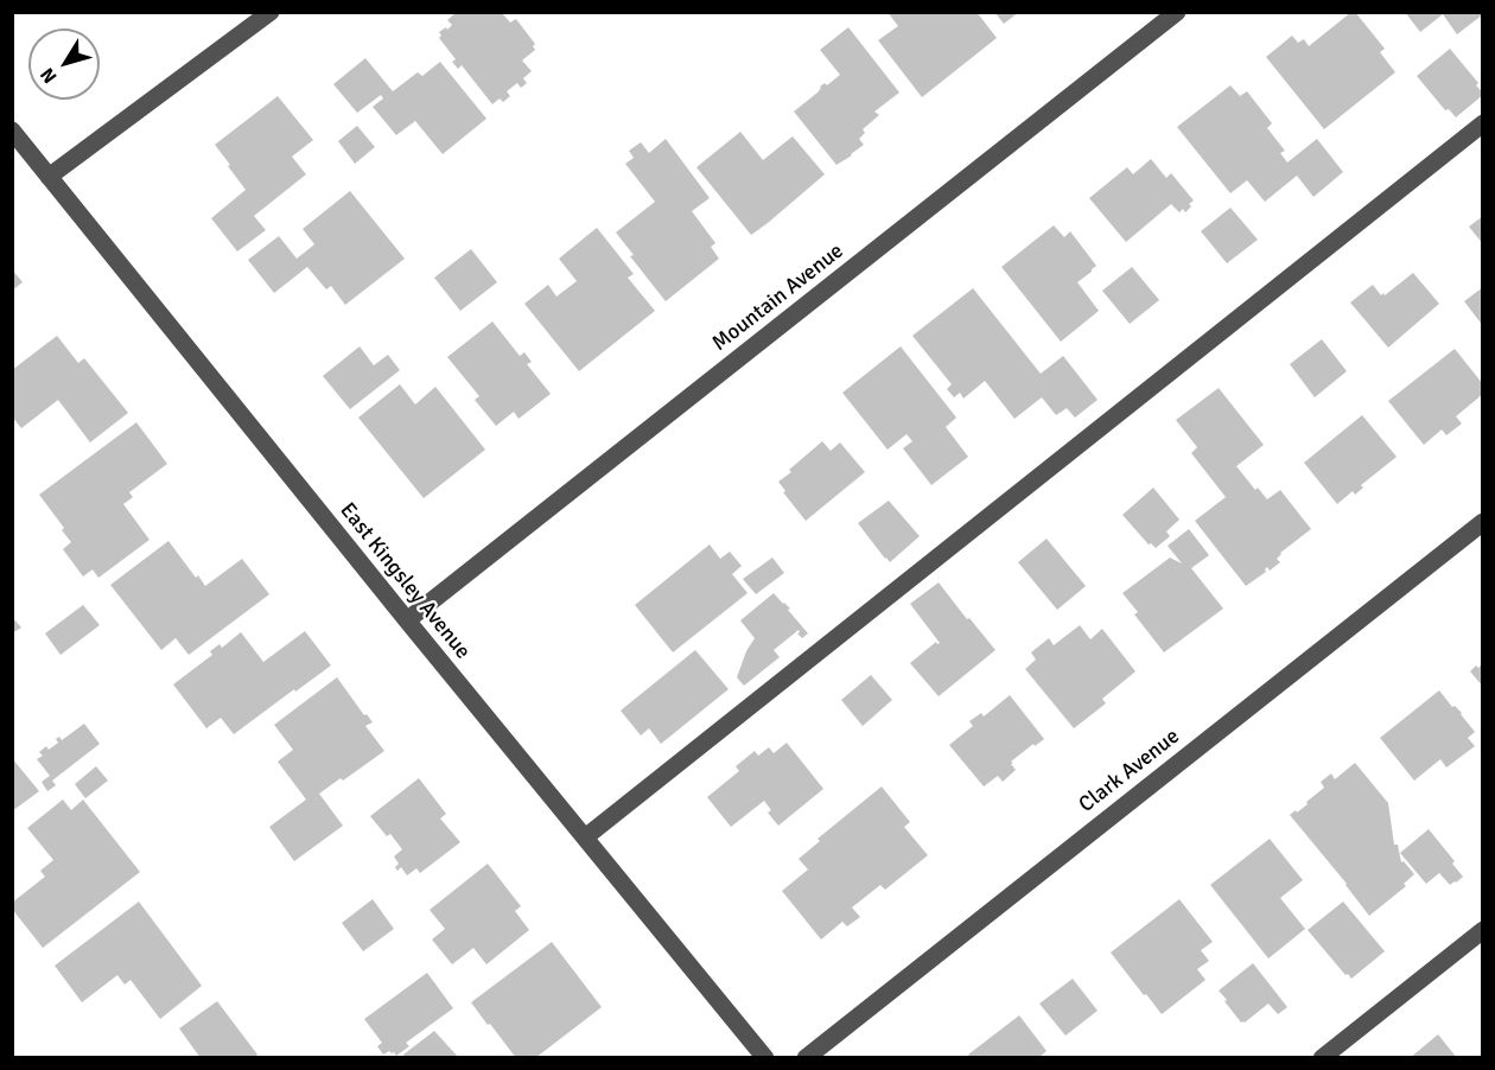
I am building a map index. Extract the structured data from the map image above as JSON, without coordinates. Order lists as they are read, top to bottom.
{
  "streets": {
    "street": ["Mountain Avenue", "East Kingsley Avenue", "Clark Avenue"]
  },
  "crossings": [
    ["Mountain Avenue", "East Kingsley Avenue"]
  ],
  "north": "bottom left"
}
